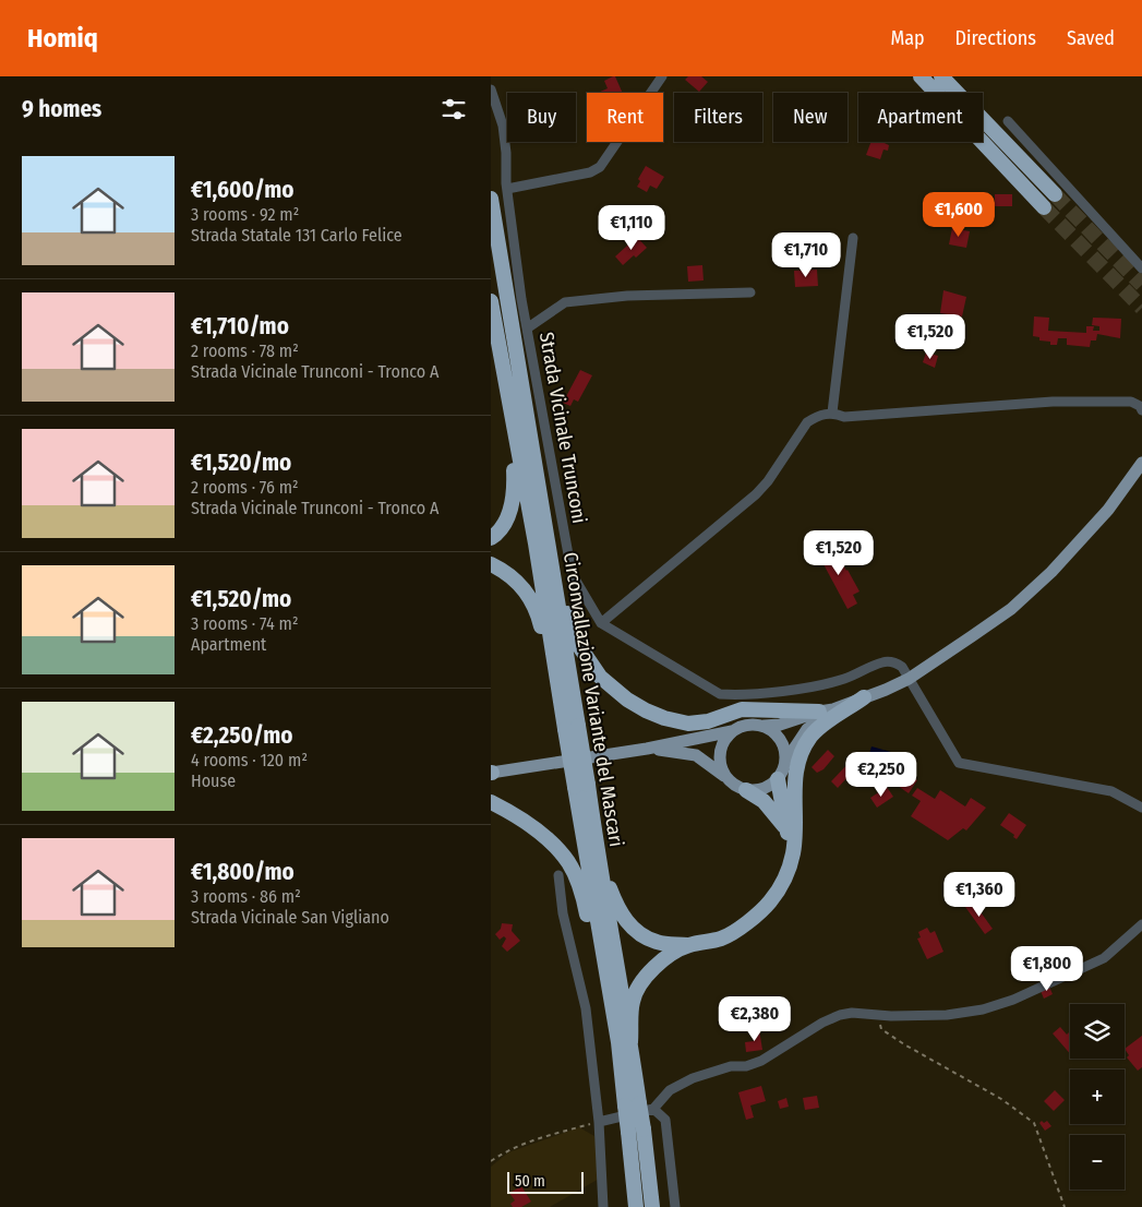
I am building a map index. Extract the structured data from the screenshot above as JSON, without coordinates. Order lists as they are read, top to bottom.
{
  "streets": {
    "highway": ["Circonvallazione Variante del Mascari"],
    "street": ["Strada Vicinale Trunconi"]
  },
  "scale_bar": "50 m",
  "page": {
    "header": "Homiq",
    "nav": ["Map", "Directions", "Saved"],
    "heading": "9 homes",
    "chip": [
      "Buy",
      "Rent",
      "Filters",
      "New",
      "Apartment"
    ],
    "list": [
      {
        "name": "€1,600/mo",
        "note": "3 rooms · 92 m² · Strada Statale 131 Carlo Felice"
      },
      {
        "name": "€1,710/mo",
        "note": "2 rooms · 78 m² · Strada Vicinale Trunconi - Tronco A"
      },
      {
        "name": "€1,520/mo",
        "note": "2 rooms · 76 m² · Strada Vicinale Trunconi - Tronco A"
      },
      {
        "name": "€1,520/mo",
        "note": "3 rooms · 74 m² · Apartment"
      },
      {
        "name": "€2,250/mo",
        "note": "4 rooms · 120 m² · House"
      },
      {
        "name": "€1,800/mo",
        "note": "3 rooms · 86 m² · Strada Vicinale San Vigliano"
      }
    ],
    "price": [
      "€1,600",
      "€1,110",
      "€1,710",
      "€1,520",
      "€1,520",
      "€2,250",
      "€1,360",
      "€1,800",
      "€2,380"
    ],
    "map_buttons": ["+", "−"],
    "scale": "50 m"
  }
}
